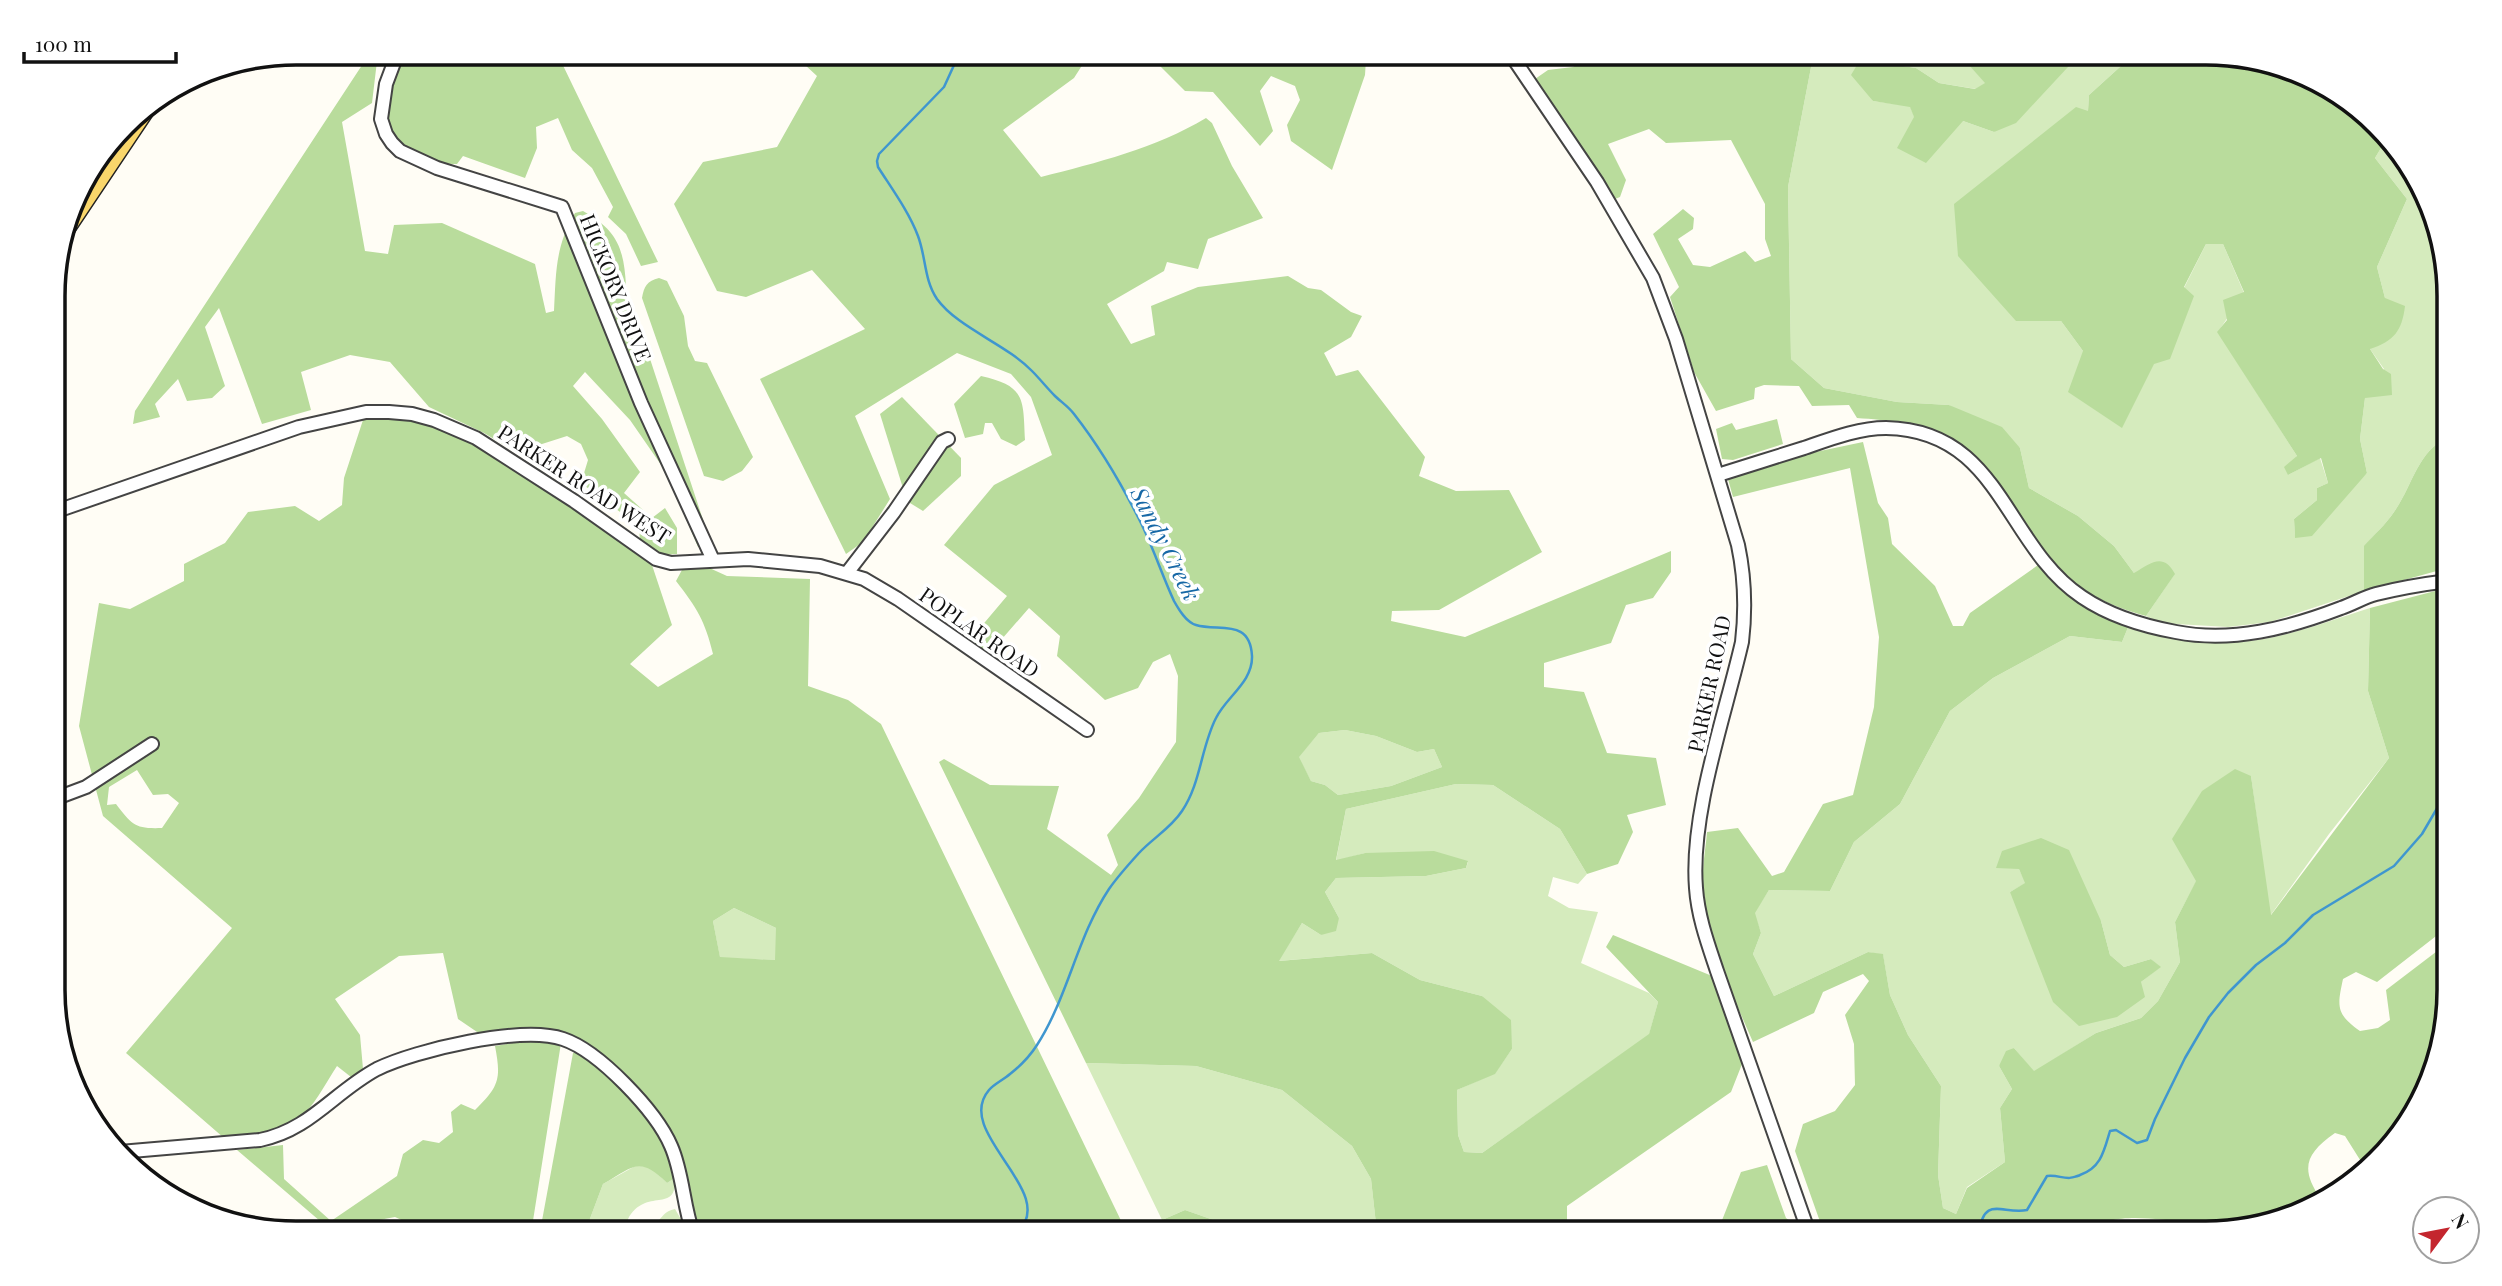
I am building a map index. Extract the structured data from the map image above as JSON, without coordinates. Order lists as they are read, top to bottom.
{
  "streets": {
    "street": [
      "HICKORY DRIVE",
      "PARKER ROAD WEST",
      "POPLAR ROAD",
      "PARKER ROAD"
    ]
  },
  "crossings": [
    ["HICKORY DRIVE", "PARKER ROAD WEST"],
    ["PARKER ROAD WEST", "POPLAR ROAD"]
  ],
  "water": ["Sandy Creek"],
  "scale_bar": "100 m",
  "north": "top right"
}
